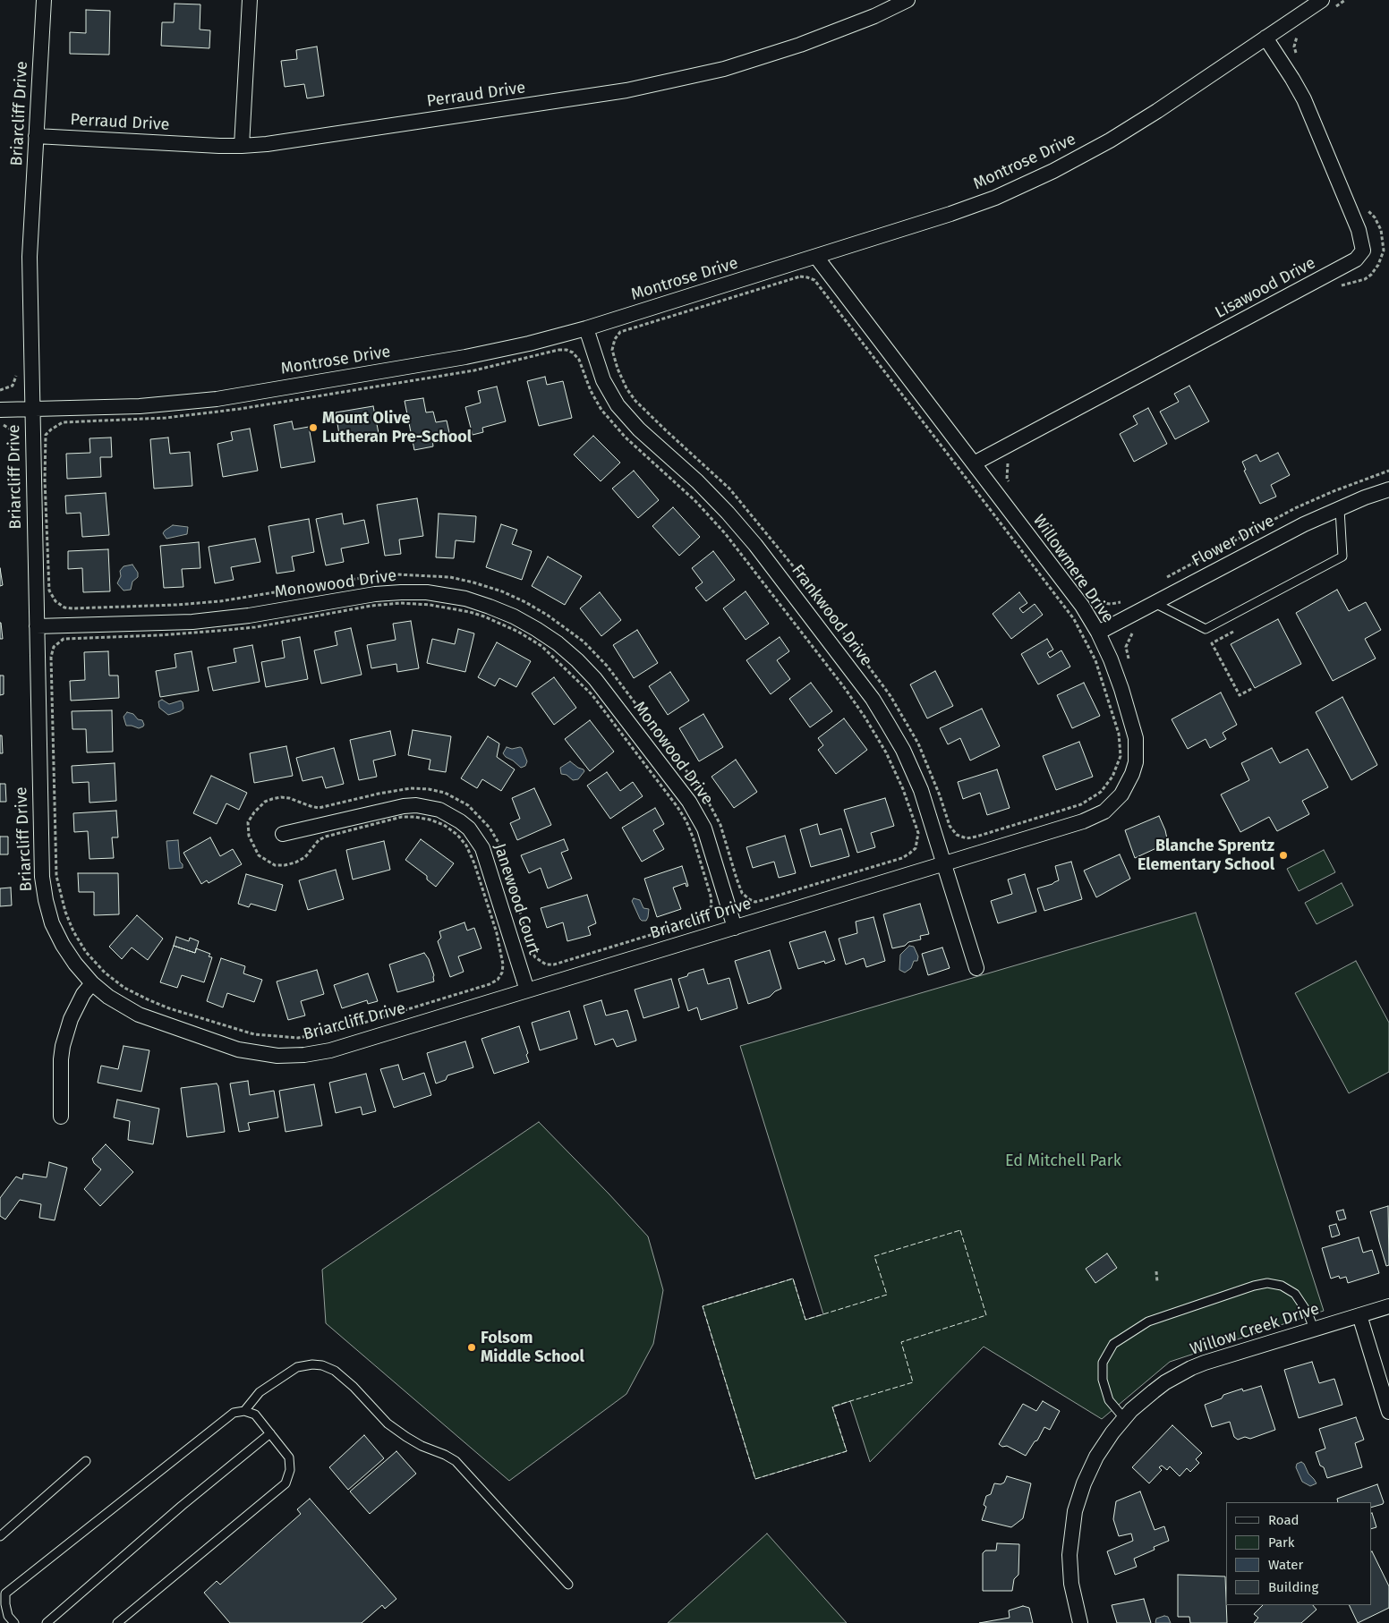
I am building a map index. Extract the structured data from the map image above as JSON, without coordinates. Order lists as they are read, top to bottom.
{
  "streets": {
    "street": [
      "Perraud Drive",
      "Briarcliff Drive",
      "Montrose Drive",
      "Lisawood Drive",
      "Flower Drive",
      "Willowmere Drive",
      "Monowood Drive",
      "Frankwood Drive",
      "Janewood Court",
      "Willow Creek Drive"
    ]
  },
  "crossings": [
    ["Perraud Drive", "Briarcliff Drive"],
    ["Briarcliff Drive", "Montrose Drive"],
    ["Briarcliff Drive", "Willowmere Drive"],
    ["Briarcliff Drive", "Monowood Drive"],
    ["Briarcliff Drive", "Frankwood Drive"],
    ["Briarcliff Drive", "Janewood Court"],
    ["Montrose Drive", "Lisawood Drive"],
    ["Montrose Drive", "Willowmere Drive"],
    ["Montrose Drive", "Frankwood Drive"],
    ["Lisawood Drive", "Willowmere Drive"],
    ["Flower Drive", "Willowmere Drive"],
    ["Willowmere Drive", "Frankwood Drive"]
  ],
  "parks": ["Ed Mitchell Park"],
  "places": ["Mount Olive Lutheran Pre-School", "Blanche Sprentz Elementary School", "Folsom Middle School"],
  "legend": [
    "Road",
    "Park",
    "Water",
    "Building"
  ]
}
